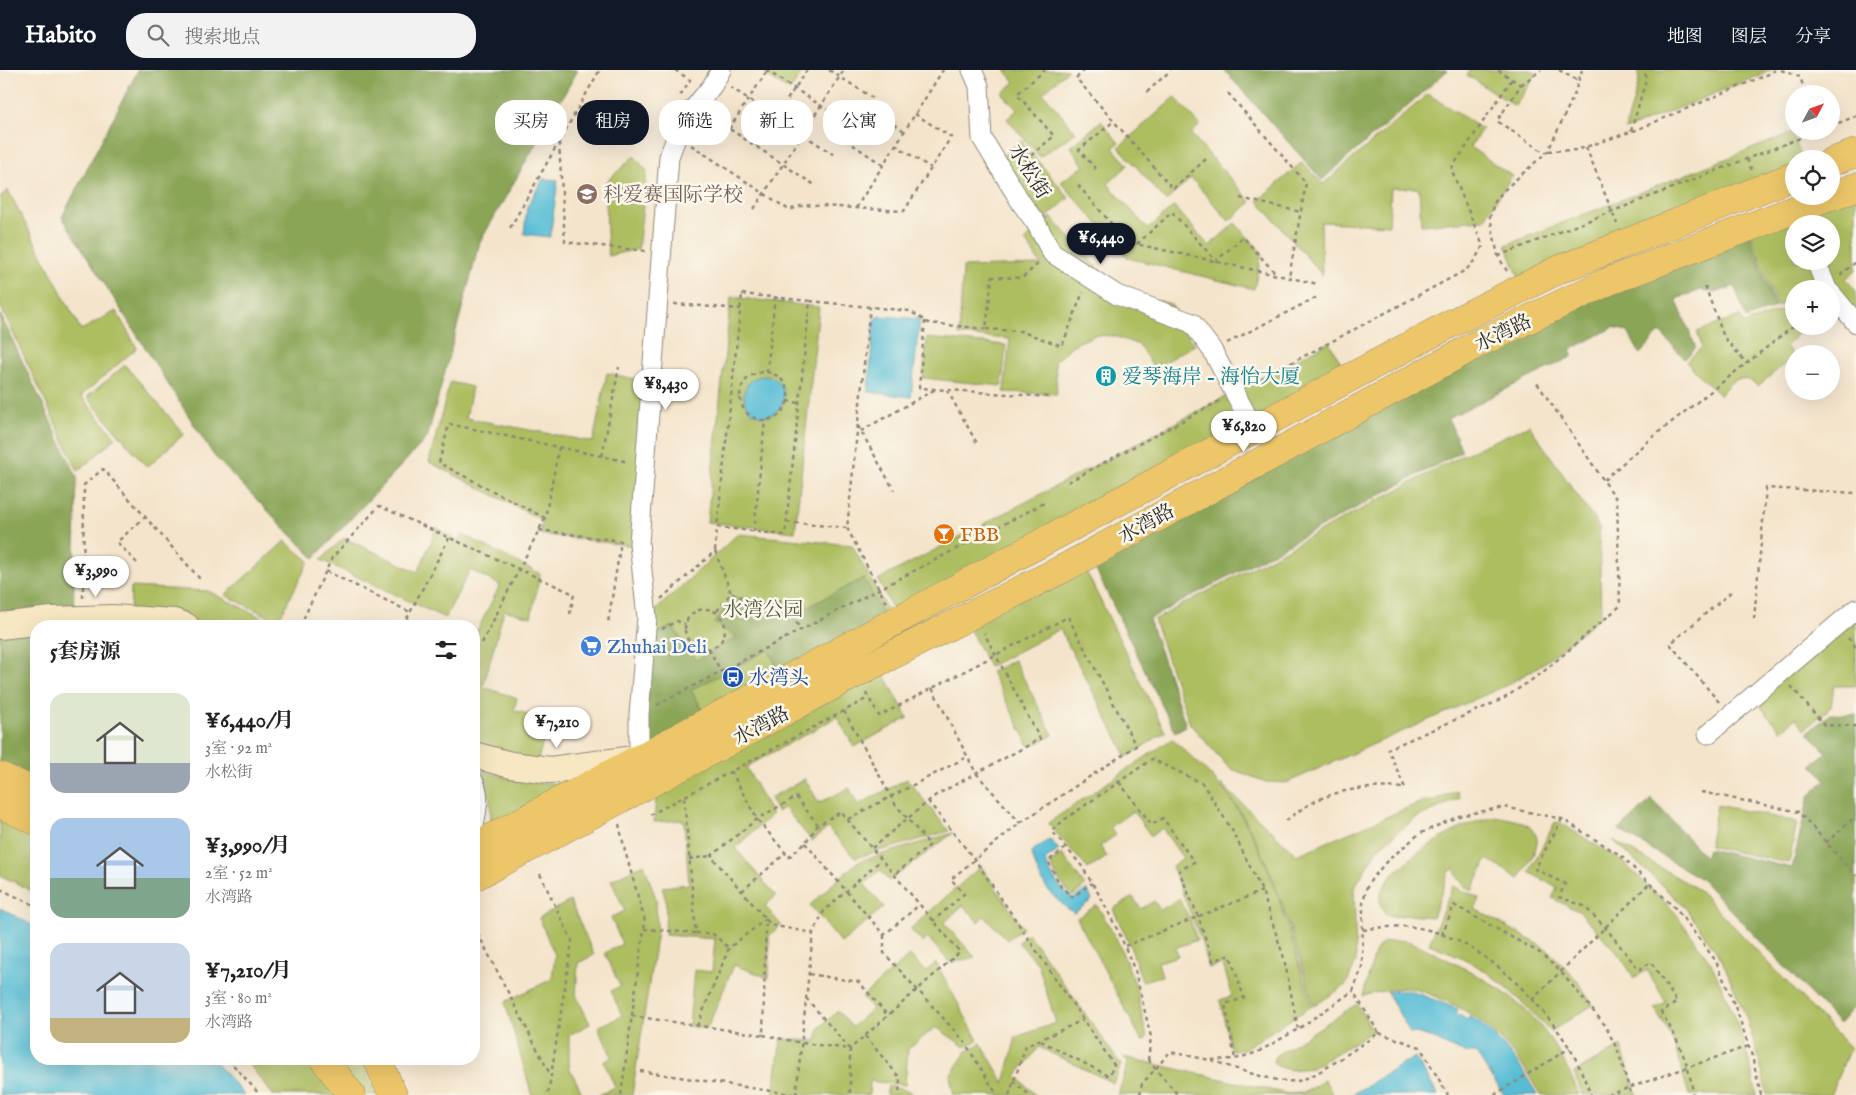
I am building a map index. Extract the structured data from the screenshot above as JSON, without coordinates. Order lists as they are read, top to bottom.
{
  "streets": {
    "main road": ["水湾路"],
    "street": ["水松街"]
  },
  "crossings": [
    ["水松街", "水湾路"]
  ],
  "parks": ["水湾公园"],
  "places": {
    "school or university": ["科爱赛国际学校"],
    "building": ["爱琴海岸 - 海怡大厦"],
    "bar": ["FBB"],
    "supermarket": ["Zhuhai Deli"],
    "bus stop": ["水湾头"]
  },
  "north": "top right",
  "page": {
    "header": "Habito",
    "search": "搜索地点",
    "nav": ["地图", "图层", "分享"],
    "map_buttons": ["+", "−"],
    "chip": [
      "买房",
      "租房",
      "筛选",
      "新上",
      "公寓"
    ],
    "price": [
      "¥6,440",
      "¥8,430",
      "¥6,820",
      "¥3,990",
      "¥7,210"
    ],
    "heading": "5套房源",
    "list": [
      {
        "name": "¥6,440/月",
        "note": "3室 · 92 m² · 水松街"
      },
      {
        "name": "¥3,990/月",
        "note": "2室 · 52 m² · 水湾路"
      },
      {
        "name": "¥7,210/月",
        "note": "3室 · 80 m² · 水湾路"
      }
    ]
  }
}
